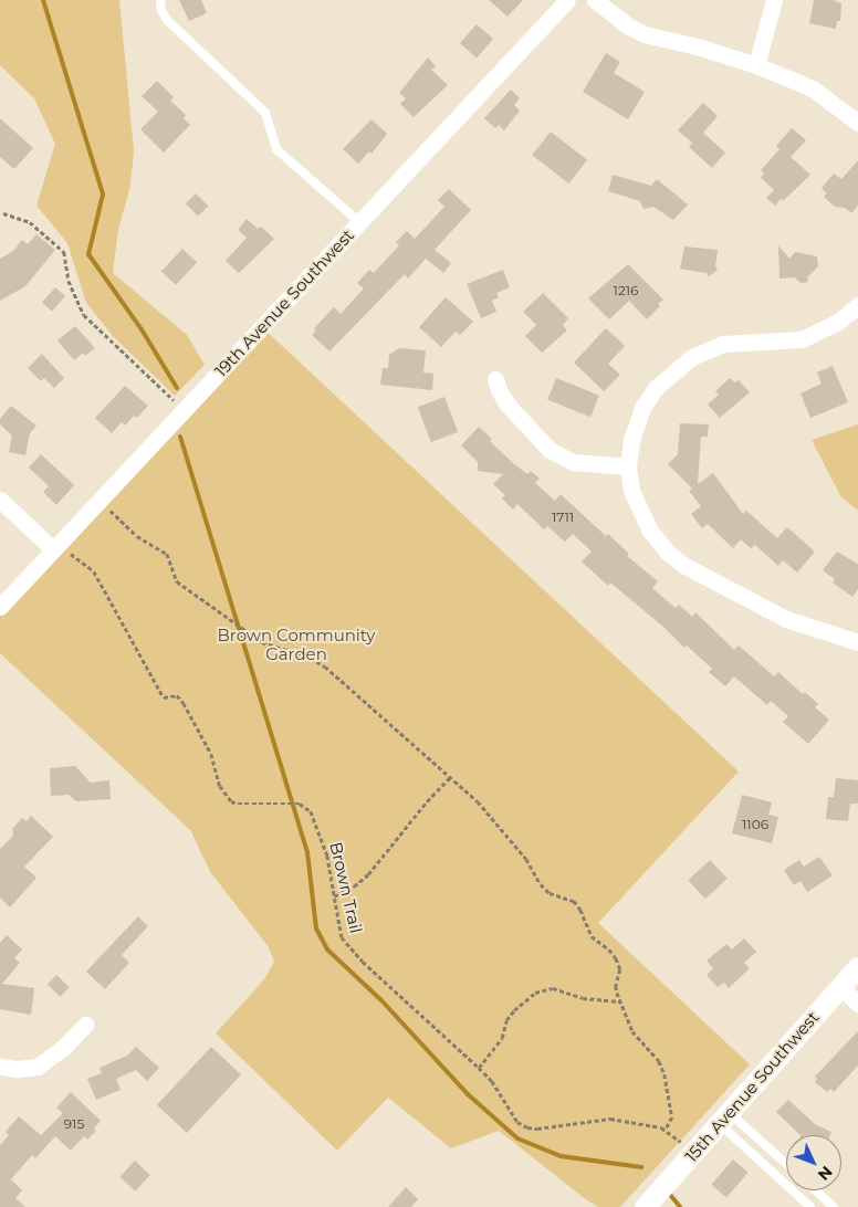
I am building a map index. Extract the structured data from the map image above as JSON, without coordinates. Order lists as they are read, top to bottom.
{
  "streets": {
    "street": ["19th Avenue Southwest", "15th Avenue Southwest"],
    "path": ["Brown Trail"]
  },
  "crossings": [
    ["19th Avenue Southwest", "Brown Trail"]
  ],
  "parks": ["Brown Community Garden"],
  "house_numbers": [
    "1216",
    "1711",
    "1106",
    "915"
  ],
  "north": "bottom right"
}
